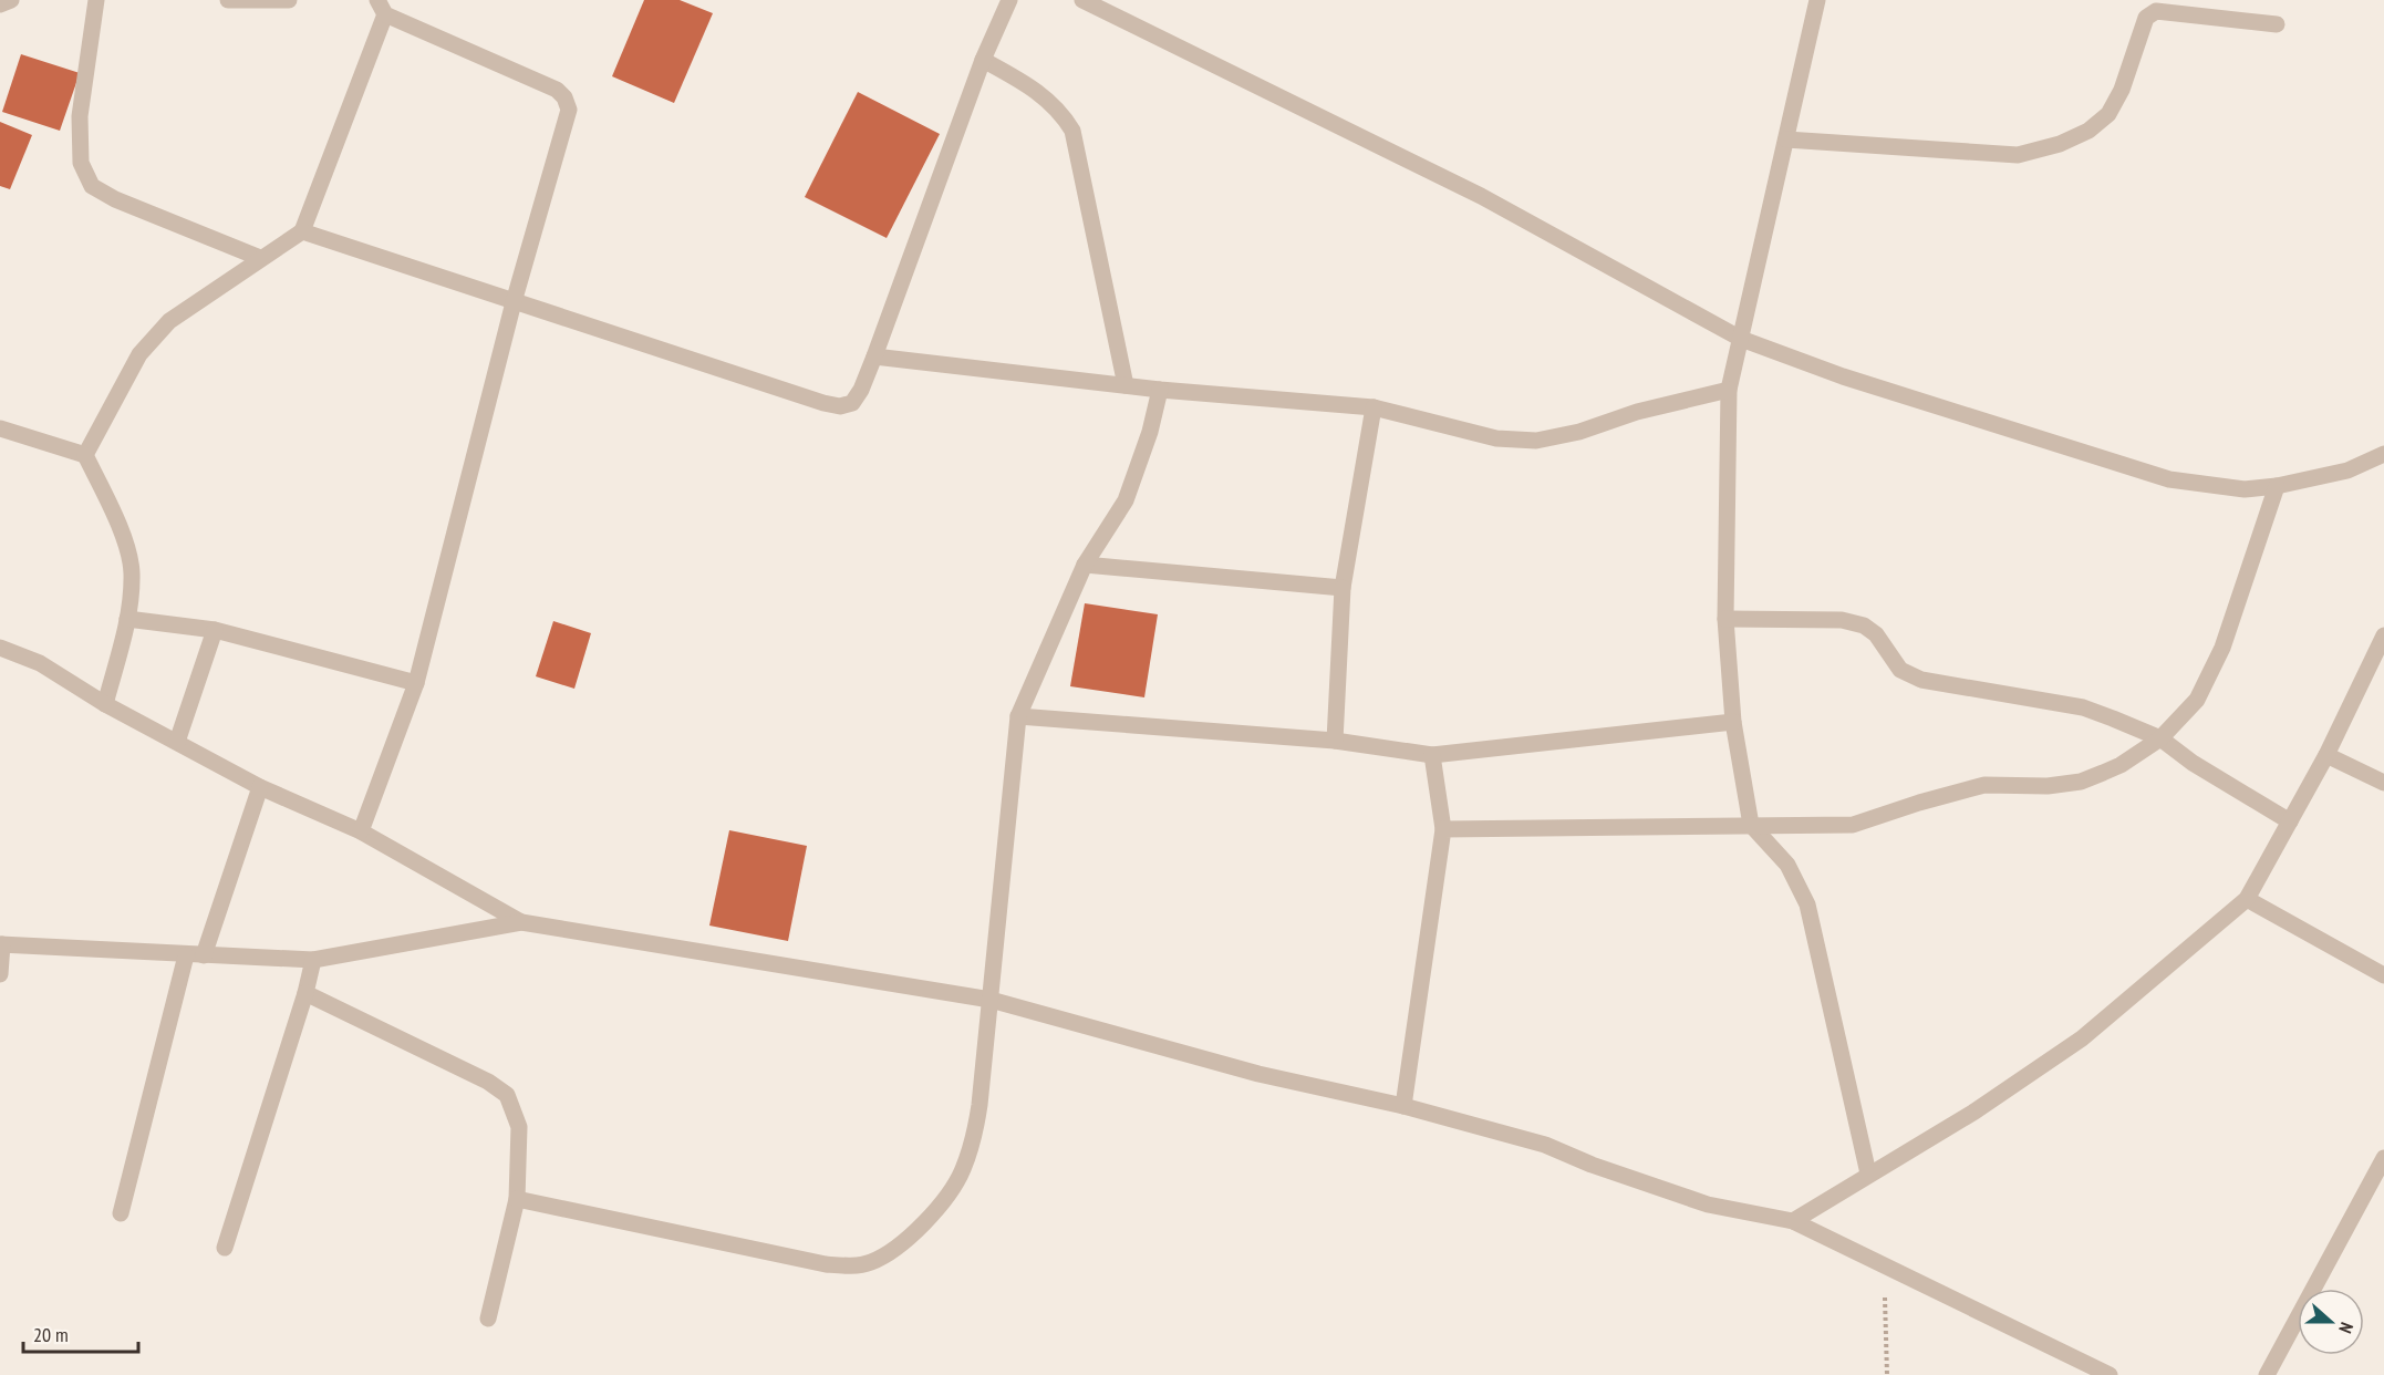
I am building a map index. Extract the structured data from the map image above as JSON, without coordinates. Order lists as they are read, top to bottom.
{
  "scale_bar": "20 m",
  "north": "right"
}
